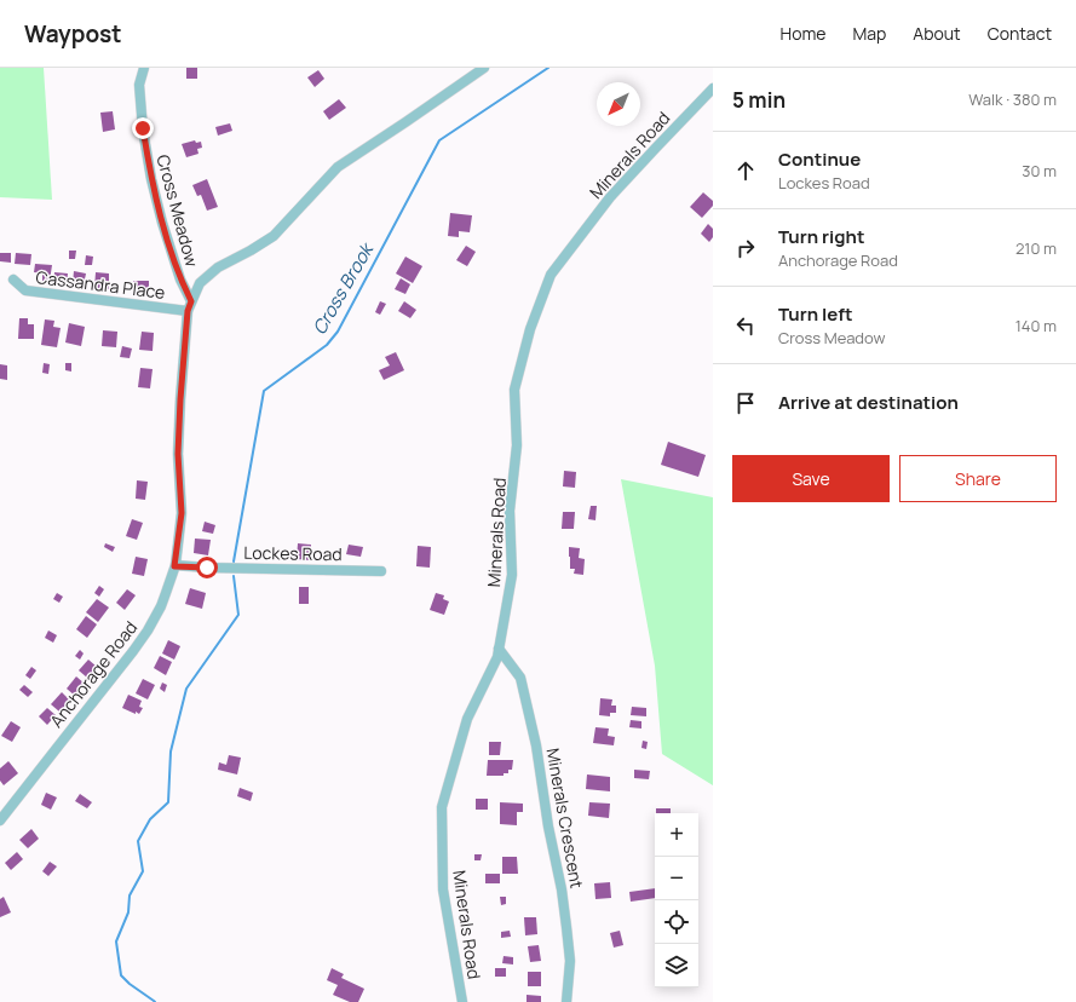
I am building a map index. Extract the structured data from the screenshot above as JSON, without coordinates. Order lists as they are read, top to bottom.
{
  "streets": {
    "street": [
      "Minerals Road",
      "Cross Meadow",
      "Cassandra Place",
      "Lockes Road",
      "Anchorage Road",
      "Minerals Crescent"
    ]
  },
  "crossings": [
    ["Minerals Road", "Minerals Crescent"],
    ["Cross Meadow", "Cassandra Place"],
    ["Cross Meadow", "Anchorage Road"],
    ["Cassandra Place", "Anchorage Road"],
    ["Lockes Road", "Anchorage Road"]
  ],
  "water": ["Cross Brook"],
  "north": "bottom left",
  "page": {
    "header": "Waypost",
    "nav": [
      "Home",
      "Map",
      "About",
      "Contact"
    ],
    "heading": ["5 min", "Walk · 380 m"],
    "list": [
      ["Continue", "Lockes Road", "30 m"],
      ["Turn right", "Anchorage Road", "210 m"],
      ["Turn left", "Cross Meadow", "140 m"],
      "Arrive at destination"
    ],
    "buttons": ["Save", "Share"],
    "map_buttons": ["+", "−"]
  }
}
